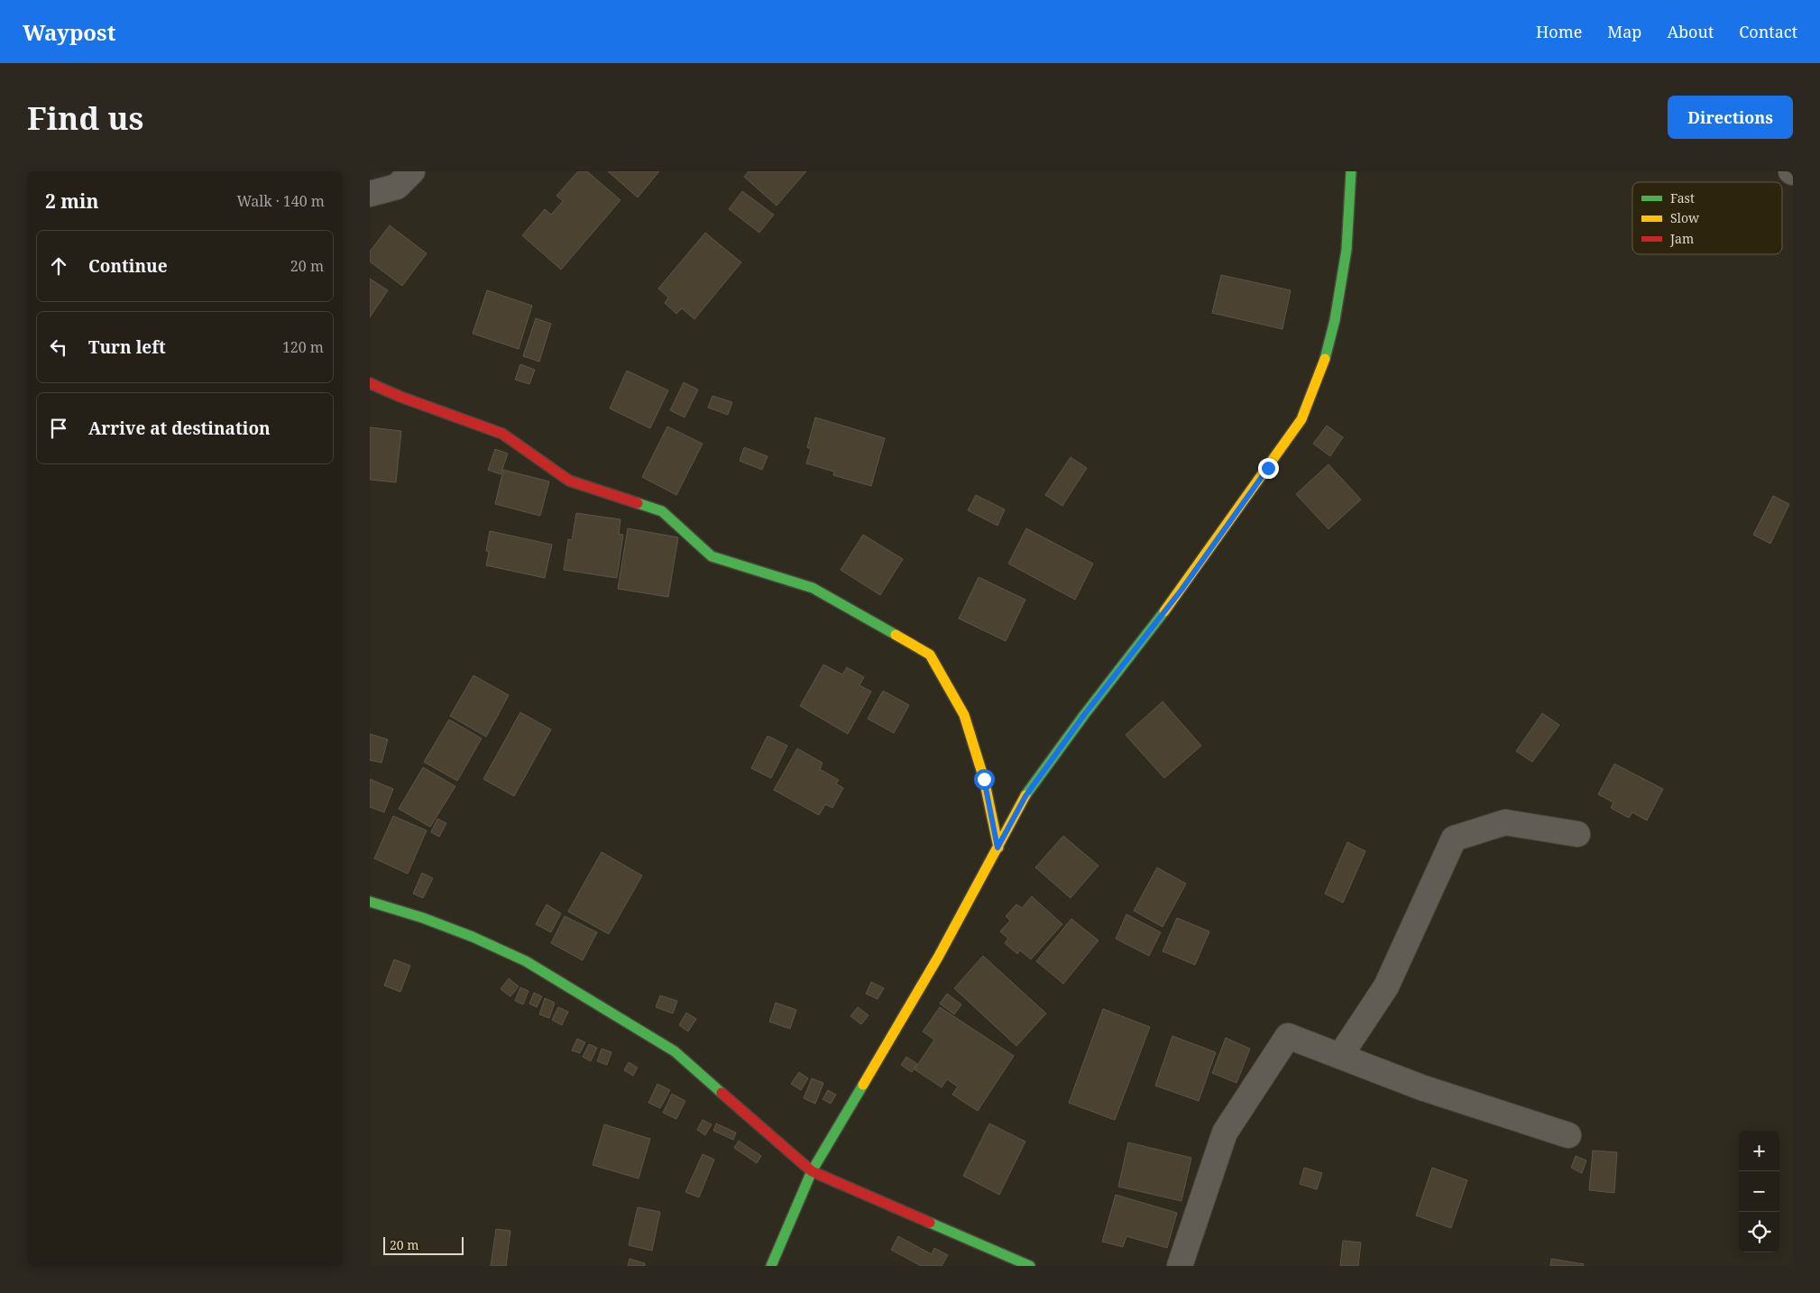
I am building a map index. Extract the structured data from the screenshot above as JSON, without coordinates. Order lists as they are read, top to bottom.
{
  "legend": ["Fast", "Slow", "Jam"],
  "scale_bar": "20 m",
  "page": {
    "header": "Waypost",
    "nav": [
      "Home",
      "Map",
      "About",
      "Contact"
    ],
    "buttons": "Directions",
    "title": "Find us",
    "heading": ["2 min", "Walk · 140 m"],
    "list": [
      ["Continue", "20 m"],
      ["Turn left", "120 m"],
      "Arrive at destination"
    ],
    "map_buttons": ["+", "−"],
    "scale": "20 m"
  }
}
